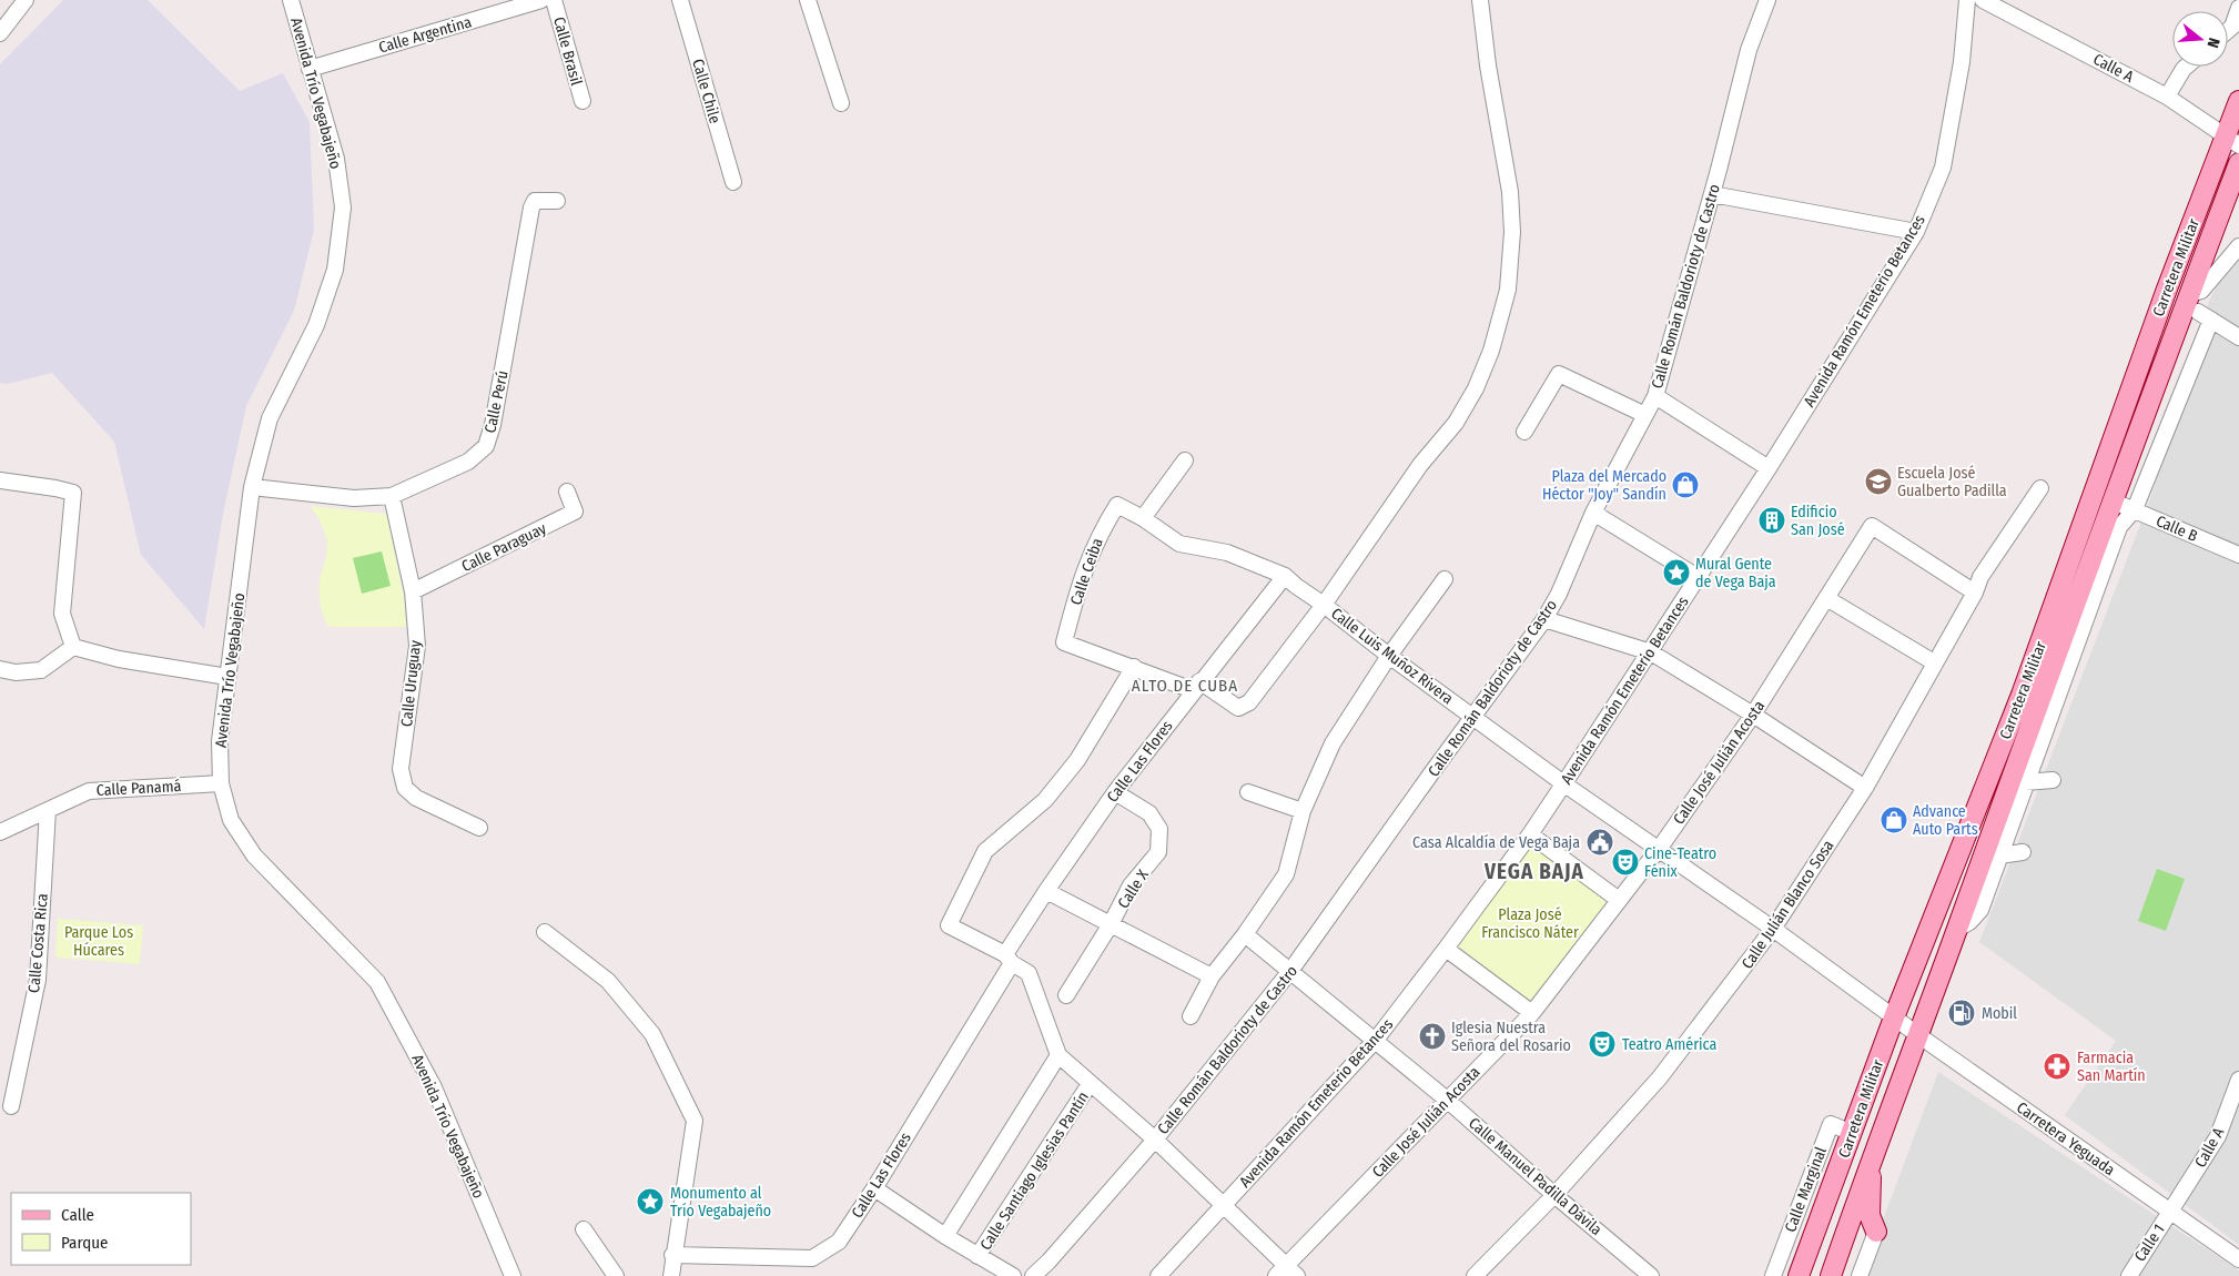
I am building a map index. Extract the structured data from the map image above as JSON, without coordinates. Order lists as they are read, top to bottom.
{
  "streets": {
    "main road": ["Carretera Militar"],
    "street": [
      "Calle Argentina",
      "Calle Brasil",
      "Calle A",
      "Calle Chile",
      "Avenida Trío Vegabajeño",
      "Calle Román Baldorioty de Castro",
      "Avenida Ramón Emeterio Betances",
      "Calle Perú",
      "Calle B",
      "Calle Paraguay",
      "Calle Ceiba",
      "Calle Luis Muñoz Rivera",
      "Calle Uruguay",
      "Calle Las Flores",
      "Calle José Julián Acosta",
      "Calle Panamá",
      "Calle X",
      "Calle Julián Blanco Sosa",
      "Calle Costa Rica",
      "Carretera Yeguada",
      "Calle Santiago Iglesias Pantín",
      "Calle Manuel Padilla Dávila",
      "Calle Marginal",
      "Calle 1"
    ]
  },
  "crossings": [
    ["Calle Argentina", "Avenida Trío Vegabajeño"],
    ["Calle A", "Carretera Militar"],
    ["Calle A", "Carretera Yeguada"],
    ["Calle A", "Calle 1"],
    ["Avenida Trío Vegabajeño", "Calle Perú"],
    ["Avenida Trío Vegabajeño", "Calle Panamá"],
    ["Carretera Militar", "Calle B"],
    ["Carretera Militar", "Calle Luis Muñoz Rivera"],
    ["Carretera Militar", "Carretera Yeguada"],
    ["Carretera Militar", "Calle Marginal"],
    ["Calle Román Baldorioty de Castro", "Calle Luis Muñoz Rivera"],
    ["Calle Román Baldorioty de Castro", "Calle Manuel Padilla Dávila"],
    ["Avenida Ramón Emeterio Betances", "Calle Luis Muñoz Rivera"],
    ["Avenida Ramón Emeterio Betances", "Calle Manuel Padilla Dávila"],
    ["Calle Perú", "Calle Uruguay"],
    ["Calle Paraguay", "Calle Uruguay"],
    ["Calle Ceiba", "Calle Luis Muñoz Rivera"],
    ["Calle Luis Muñoz Rivera", "Calle Las Flores"],
    ["Calle Luis Muñoz Rivera", "Calle José Julián Acosta"],
    ["Calle Luis Muñoz Rivera", "Calle Julián Blanco Sosa"],
    ["Calle Luis Muñoz Rivera", "Carretera Yeguada"],
    ["Calle Las Flores", "Calle X"],
    ["Calle José Julián Acosta", "Calle Julián Blanco Sosa"],
    ["Calle José Julián Acosta", "Calle Manuel Padilla Dávila"],
    ["Calle Panamá", "Calle Costa Rica"],
    ["Calle Julián Blanco Sosa", "Calle Manuel Padilla Dávila"],
    ["Carretera Yeguada", "Calle 1"]
  ],
  "districts": ["ALTO DE CUBA", "VEGA BAJA"],
  "parks": ["Plaza José Francisco Náter", "Parque Los Húcares"],
  "places": {
    "school or university": ["Escuela José Gualberto Padilla"],
    "shop": ["Plaza del Mercado Héctor \"Joy\" Sandín", "Advance Auto Parts"],
    "building": ["Edificio San José"],
    "place": ["Mural Gente de Vega Baja", "Monumento al Trío Vegabajeño"],
    "public building": ["Casa Alcaldía de Vega Baja"],
    "theatre": ["Cine-Teatro Fénix", "Teatro América"],
    "fuel station": ["Mobil"],
    "church": ["Iglesia Nuestra Señora del Rosario"],
    "pharmacy": ["Farmacia San Martín"]
  },
  "legend": ["Calle", "Parque"],
  "north": "right"
}
